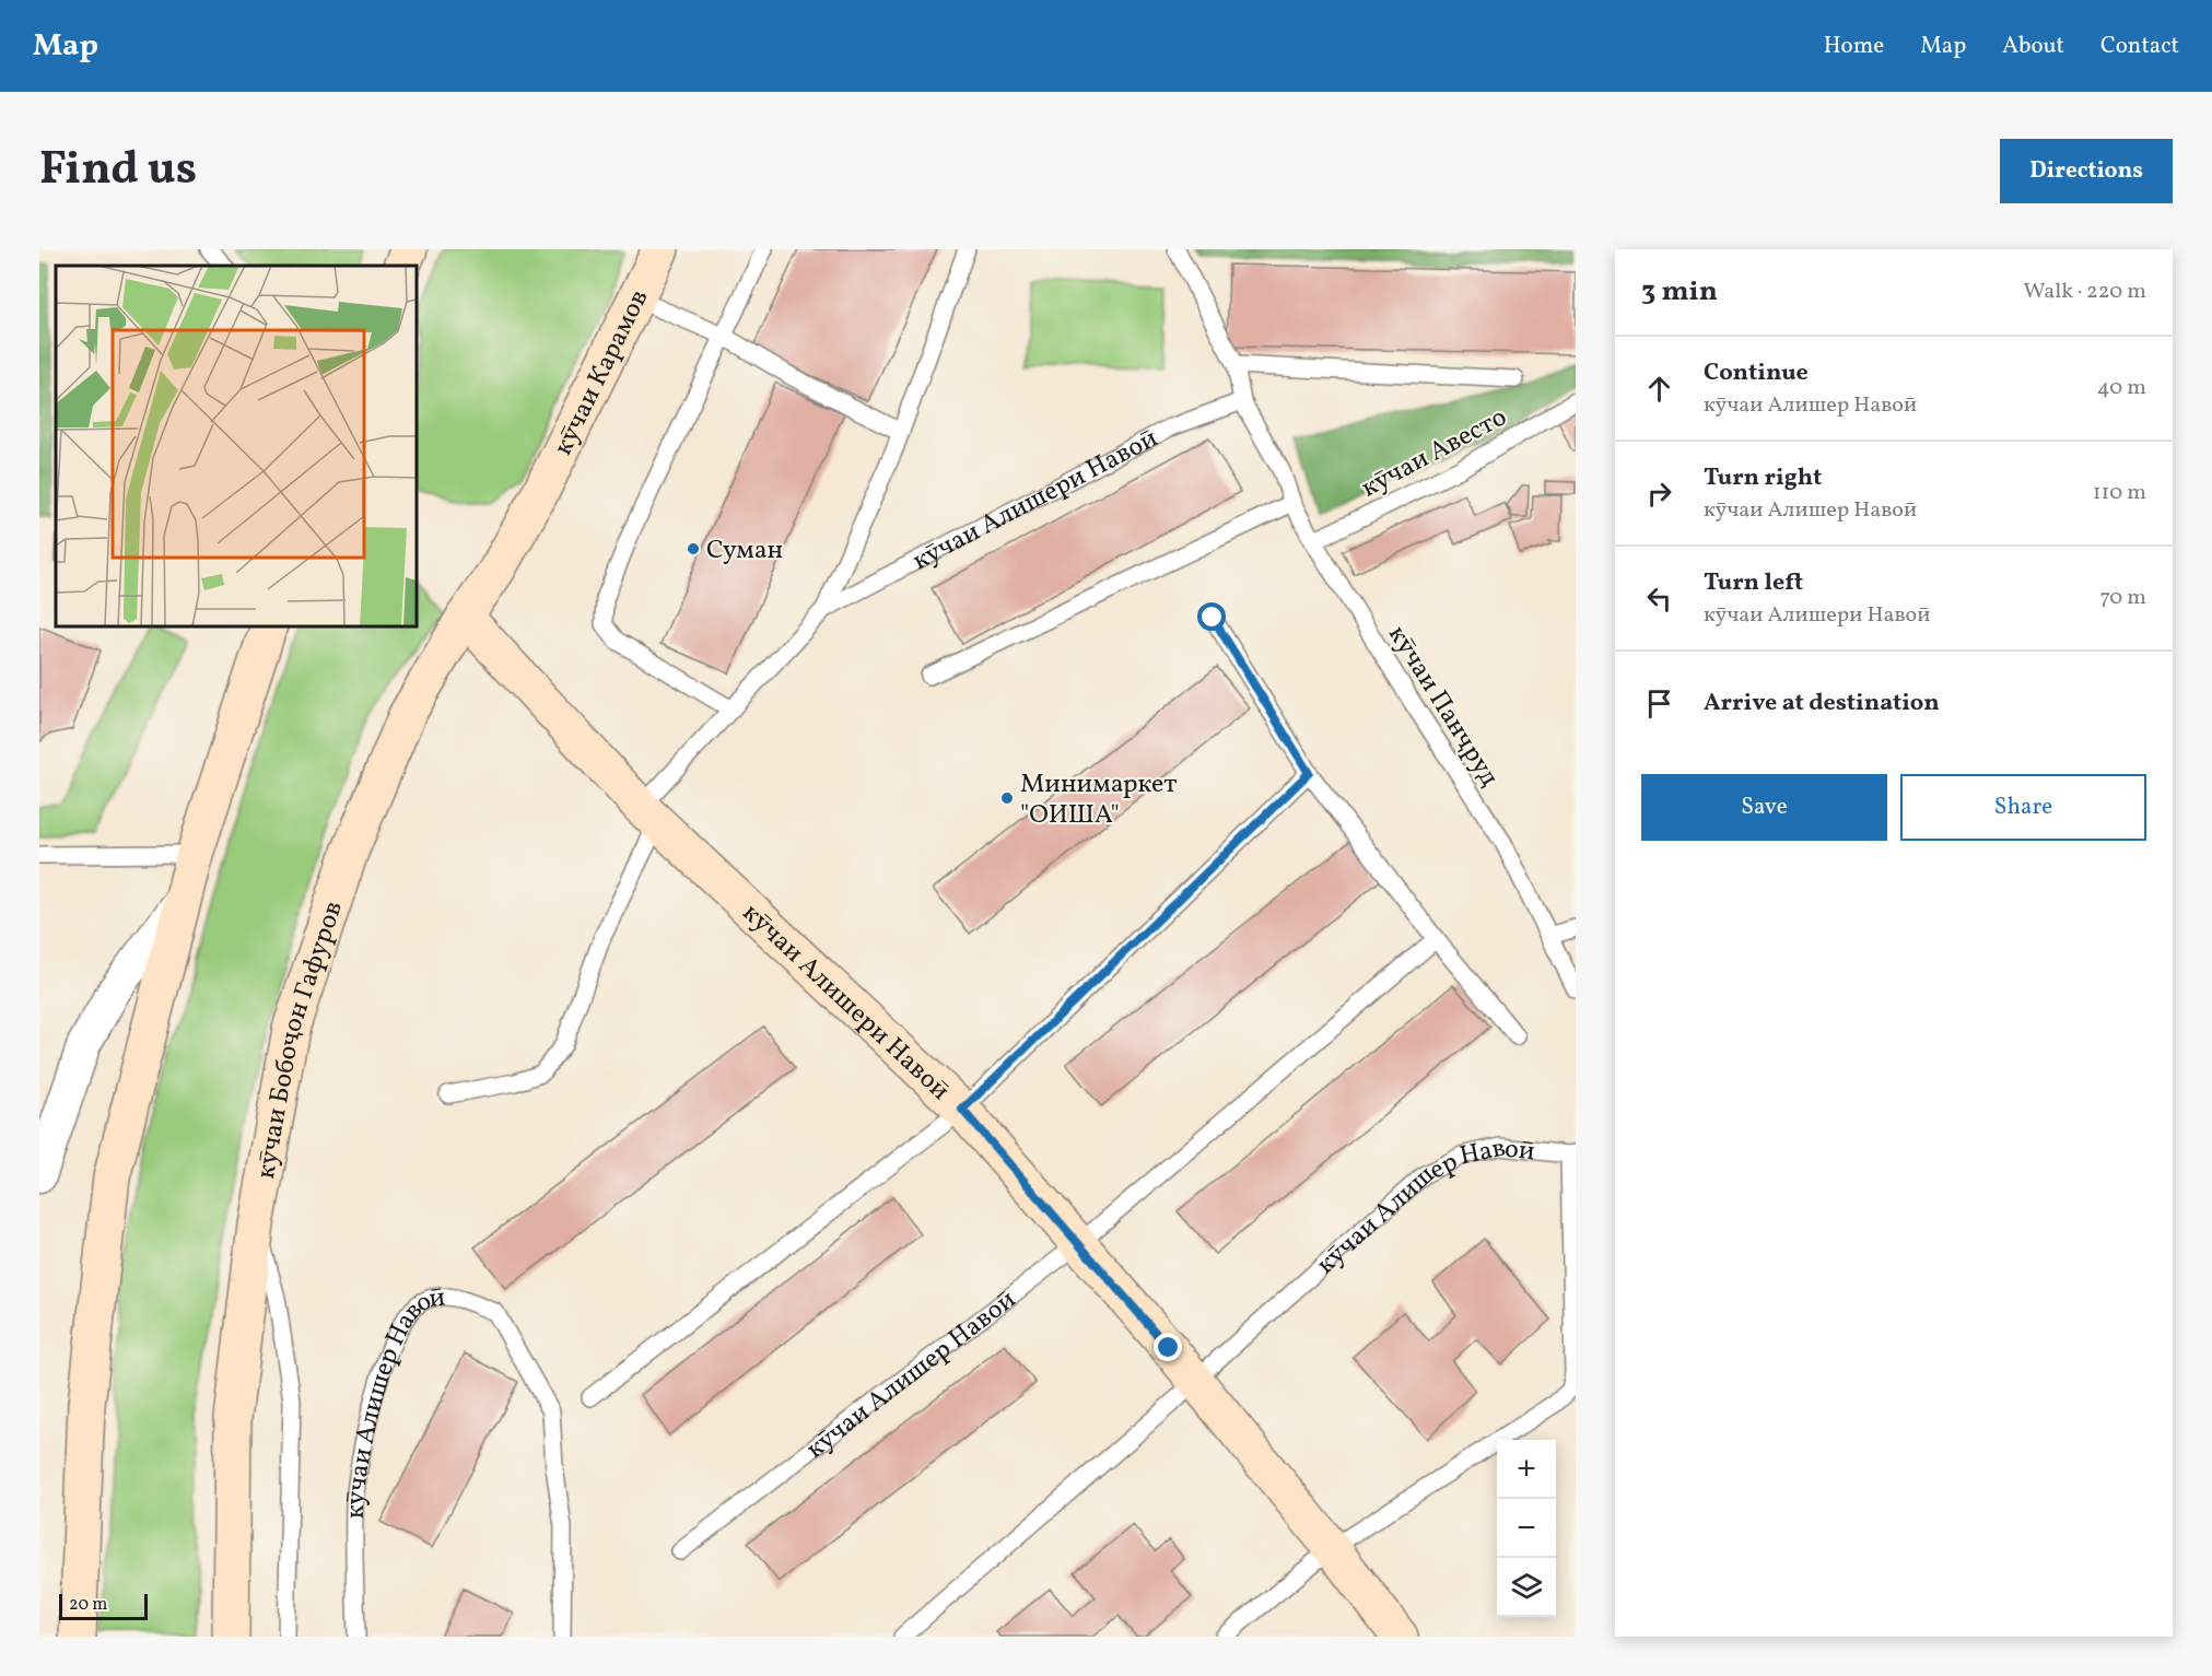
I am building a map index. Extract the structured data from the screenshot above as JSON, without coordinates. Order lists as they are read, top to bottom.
{
  "streets": {
    "main road": ["кӯчаи Карамов", "кӯчаи Алишери Навоӣ", "кӯчаи Бобоҷон Гафуров"],
    "lane": ["кӯчаи Авесто", "кӯчаи Панҷруд", "кӯчаи Алишер Навоӣ"]
  },
  "crossings": [
    ["кӯчаи Карамов", "кӯчаи Бобоҷон Гафуров"],
    ["кӯчаи Авесто", "кӯчаи Панҷруд"],
    ["кӯчаи Алишери Навоӣ", "кӯчаи Панҷруд"],
    ["кӯчаи Алишери Навоӣ", "кӯчаи Бобоҷон Гафуров"],
    ["кӯчаи Алишери Навоӣ", "кӯчаи Алишер Навоӣ"]
  ],
  "places": ["Суман", "Минимаркет \"ОИША\""],
  "scale_bar": "20 m",
  "page": {
    "header": "Map",
    "nav": [
      "Home",
      "Map",
      "About",
      "Contact"
    ],
    "title": "Find us",
    "buttons": [
      "Directions",
      ["Save", "Share"]
    ],
    "heading": ["3 min", "Walk · 220 m"],
    "list": [
      ["Continue", "кӯчаи Алишер Навоӣ", "40 m"],
      ["Turn right", "кӯчаи Алишер Навоӣ", "110 m"],
      ["Turn left", "кӯчаи Алишери Навоӣ", "70 m"],
      "Arrive at destination"
    ],
    "map_buttons": ["+", "−"],
    "scale": "20 m"
  }
}
